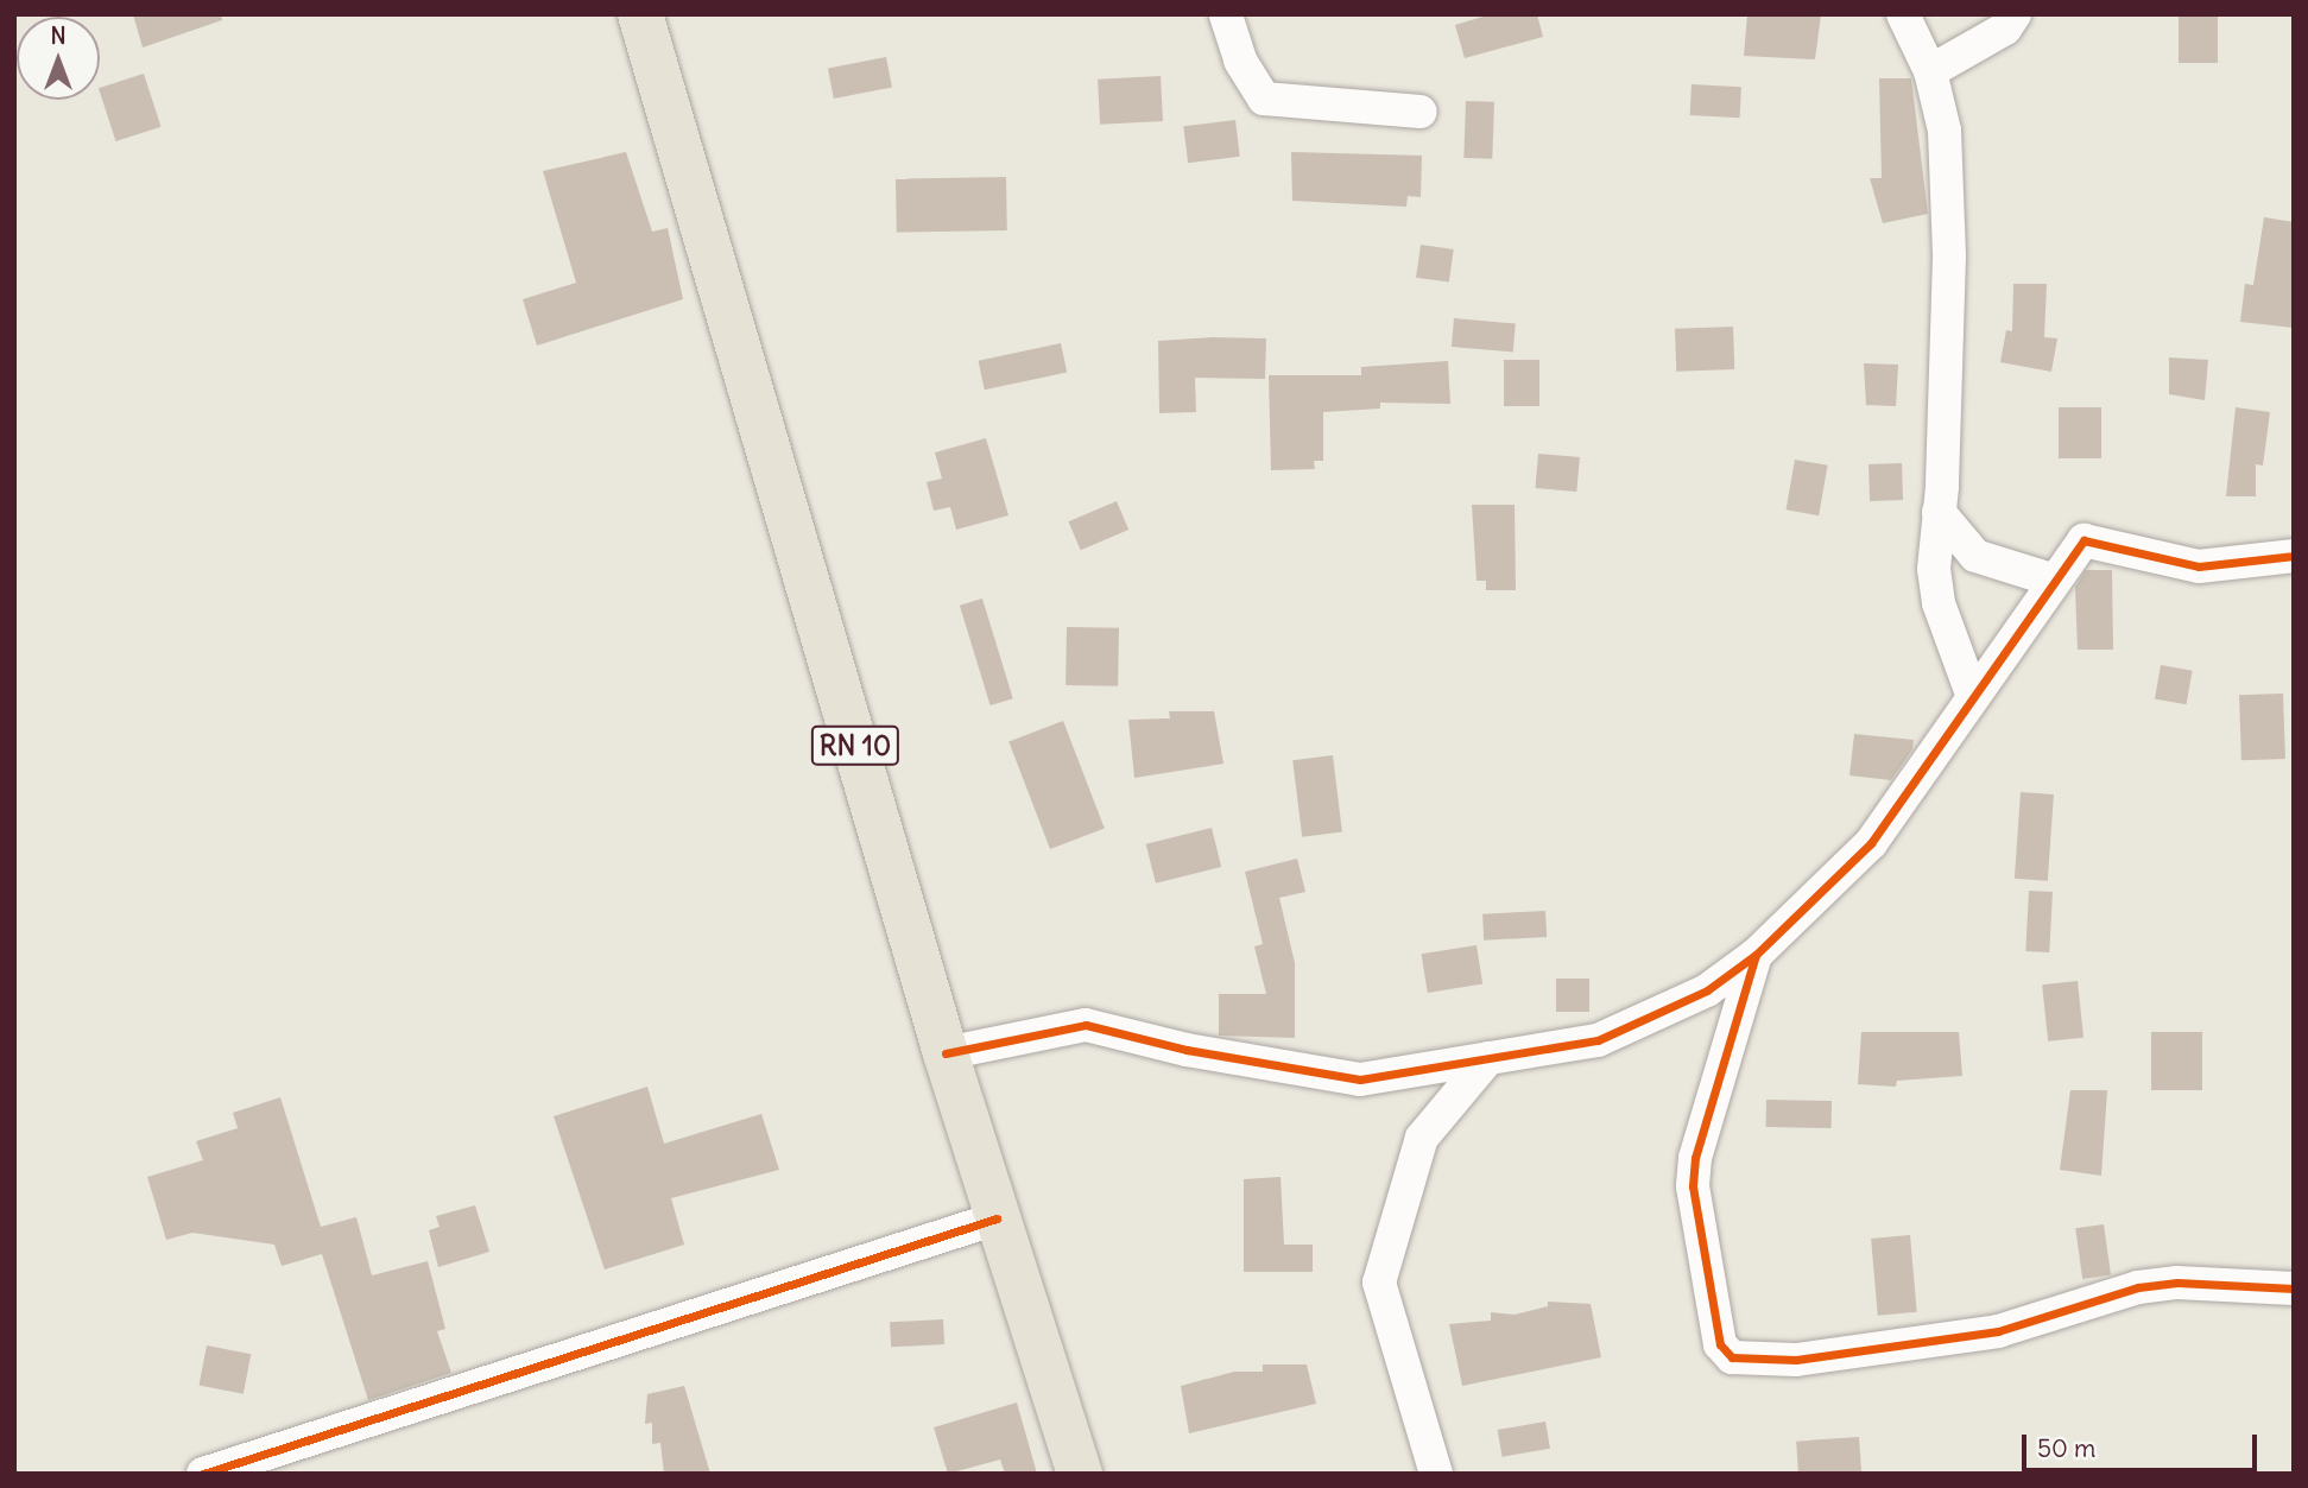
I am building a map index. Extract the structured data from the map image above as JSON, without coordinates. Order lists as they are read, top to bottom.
{
  "streets": {
    "main road": ["RN 10"]
  },
  "scale_bar": "50 m",
  "north": "top"
}
